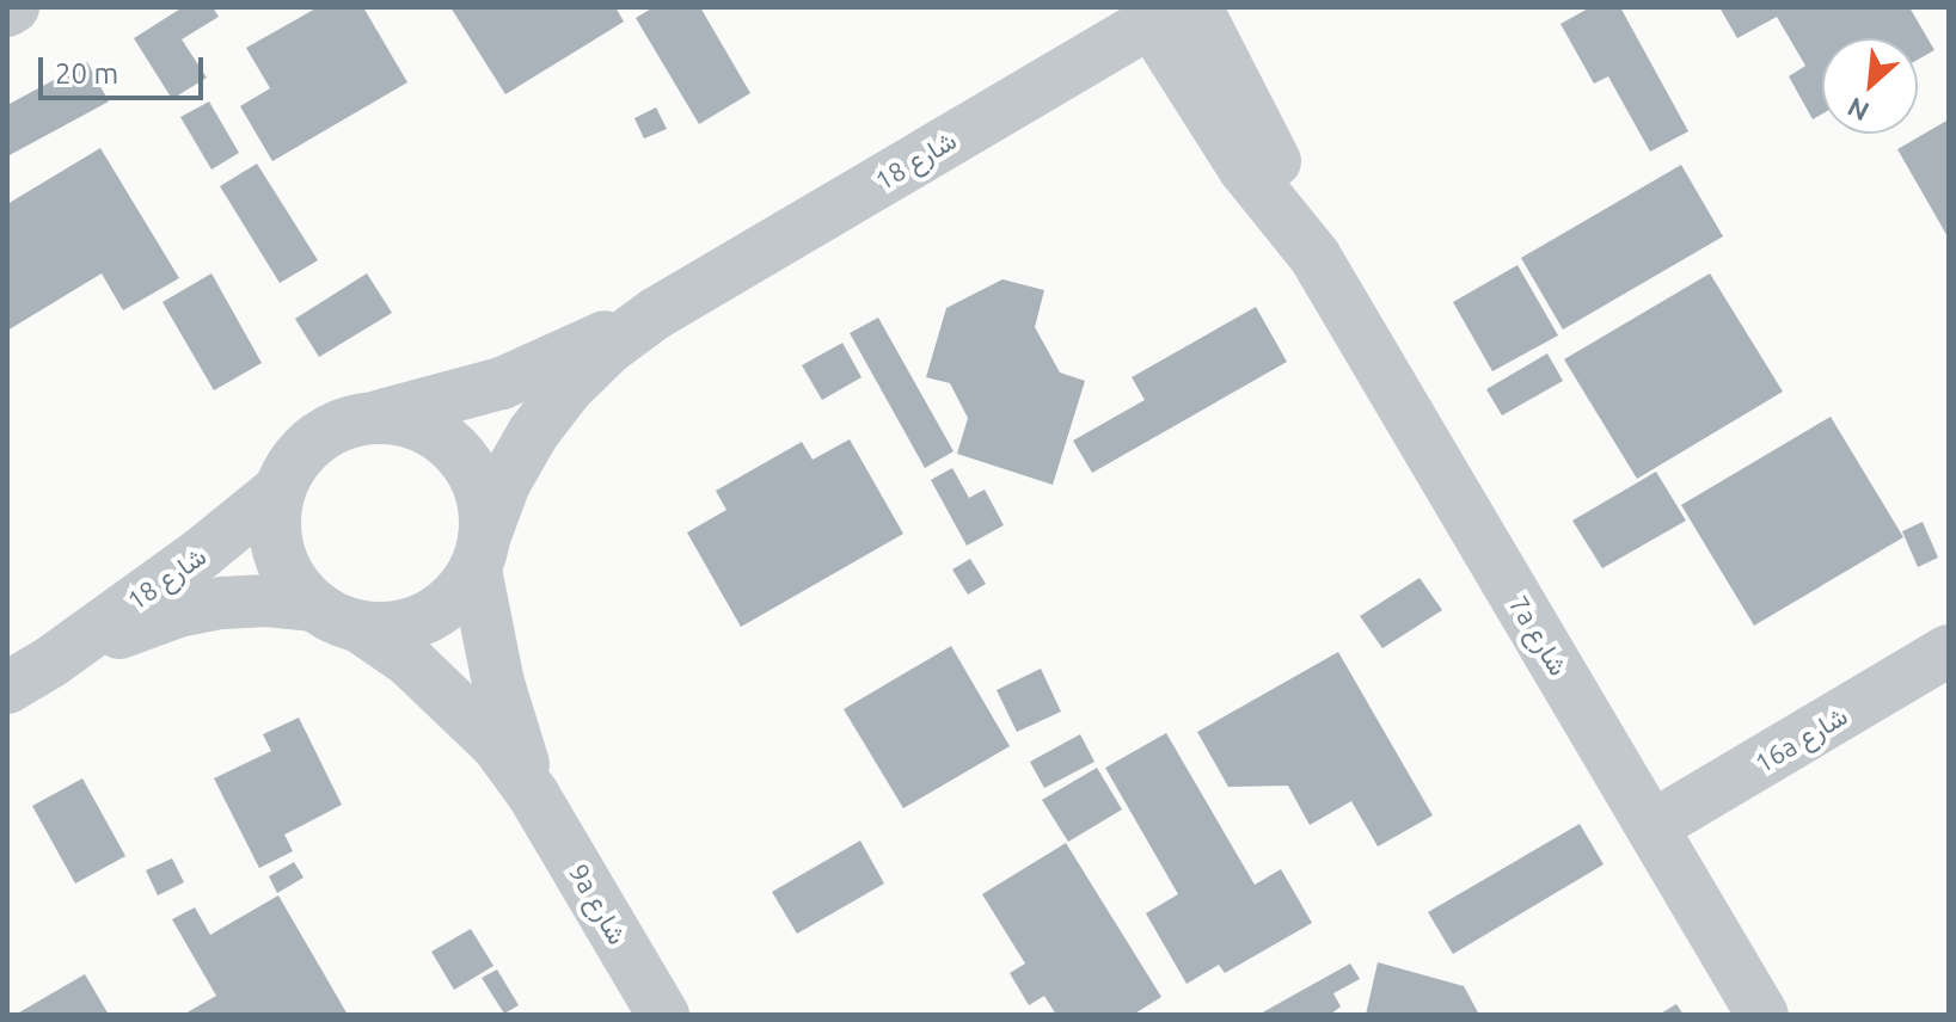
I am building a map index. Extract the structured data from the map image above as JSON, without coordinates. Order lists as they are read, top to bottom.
{
  "streets": {
    "street": [
      "شارع 18",
      "7a شارع",
      "16a شارع",
      "9a شارع"
    ]
  },
  "crossings": [
    ["شارع 18", "7a شارع"],
    ["شارع 18", "9a شارع"],
    ["7a شارع", "16a شارع"]
  ],
  "scale_bar": "20 m",
  "north": "bottom left"
}
